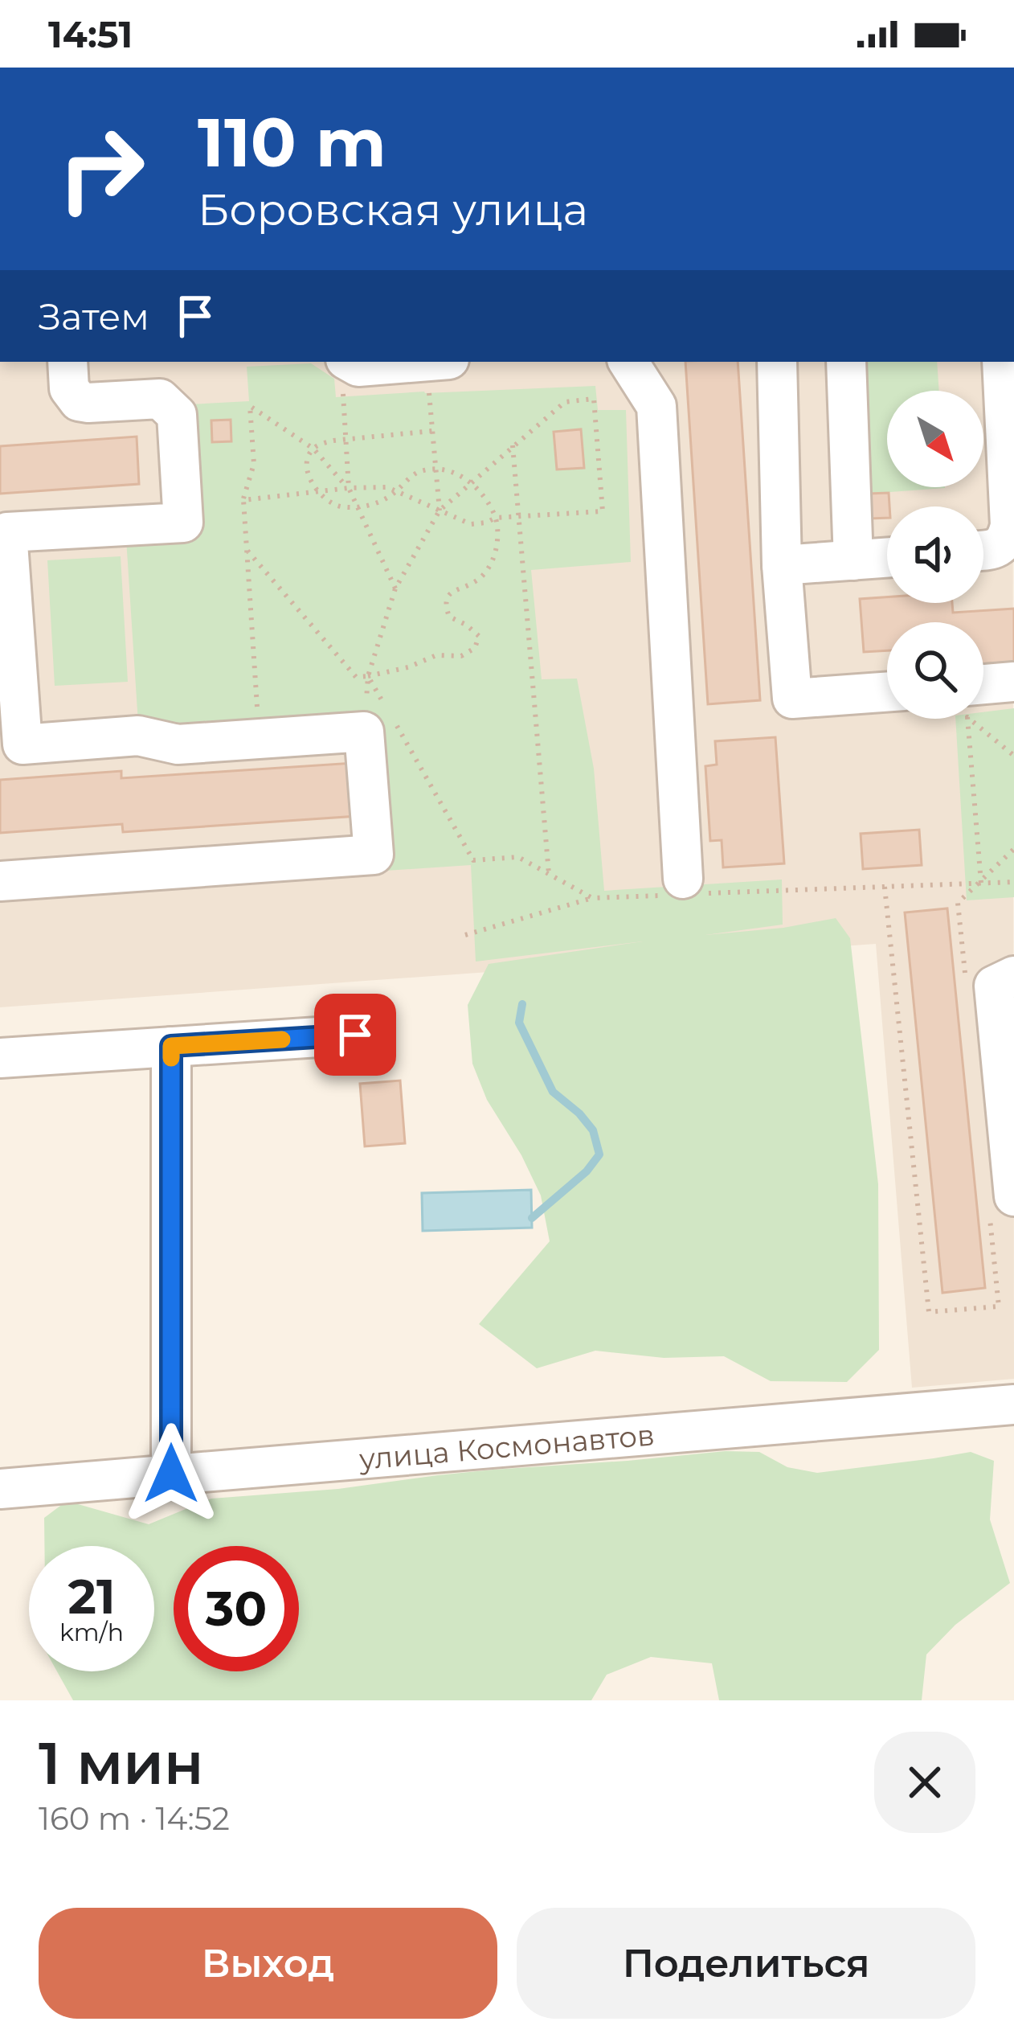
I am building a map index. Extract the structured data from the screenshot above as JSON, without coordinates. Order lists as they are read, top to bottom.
{
  "streets": {
    "street": ["улица Космонавтов"]
  },
  "north": "bottom right",
  "page": {
    "status": "14:51",
    "turn": ["110 m", "Боровская улица"],
    "then": "Затем",
    "speed": "21 km/h",
    "limit": "30",
    "heading": ["1 мин", "160 m · 14:52"],
    "buttons": ["Выход", "Поделиться"]
  }
}
